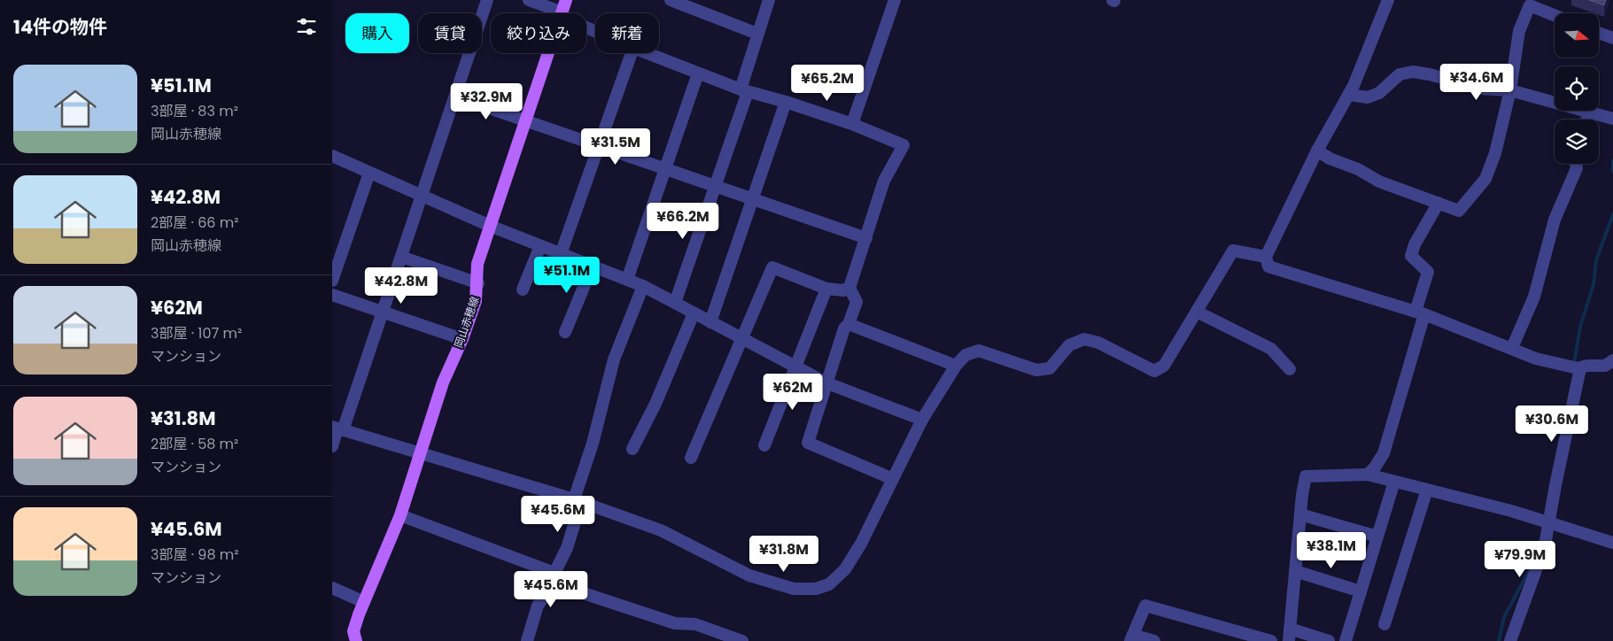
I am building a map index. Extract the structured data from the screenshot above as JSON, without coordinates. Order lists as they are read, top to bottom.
{
  "streets": {
    "main road": ["岡山赤穂線"]
  },
  "north": "right",
  "page": {
    "heading": "14件の物件",
    "chip": [
      "購入",
      "賃貸",
      "絞り込み",
      "新着"
    ],
    "list": [
      {
        "name": "¥51.1M",
        "note": "3部屋 · 83 m² · 岡山赤穂線"
      },
      {
        "name": "¥42.8M",
        "note": "2部屋 · 66 m² · 岡山赤穂線"
      },
      {
        "name": "¥62M",
        "note": "3部屋 · 107 m² · マンション"
      },
      {
        "name": "¥31.8M",
        "note": "2部屋 · 58 m² · マンション"
      },
      {
        "name": "¥45.6M",
        "note": "3部屋 · 98 m² · マンション"
      }
    ],
    "price": [
      "¥34.6M",
      "¥65.2M",
      "¥32.9M",
      "¥31.5M",
      "¥66.2M",
      "¥51.1M",
      "¥42.8M",
      "¥62M",
      "¥30.6M",
      "¥45.6M",
      "¥38.1M",
      "¥31.8M",
      "¥79.9M",
      "¥45.6M"
    ]
  }
}
